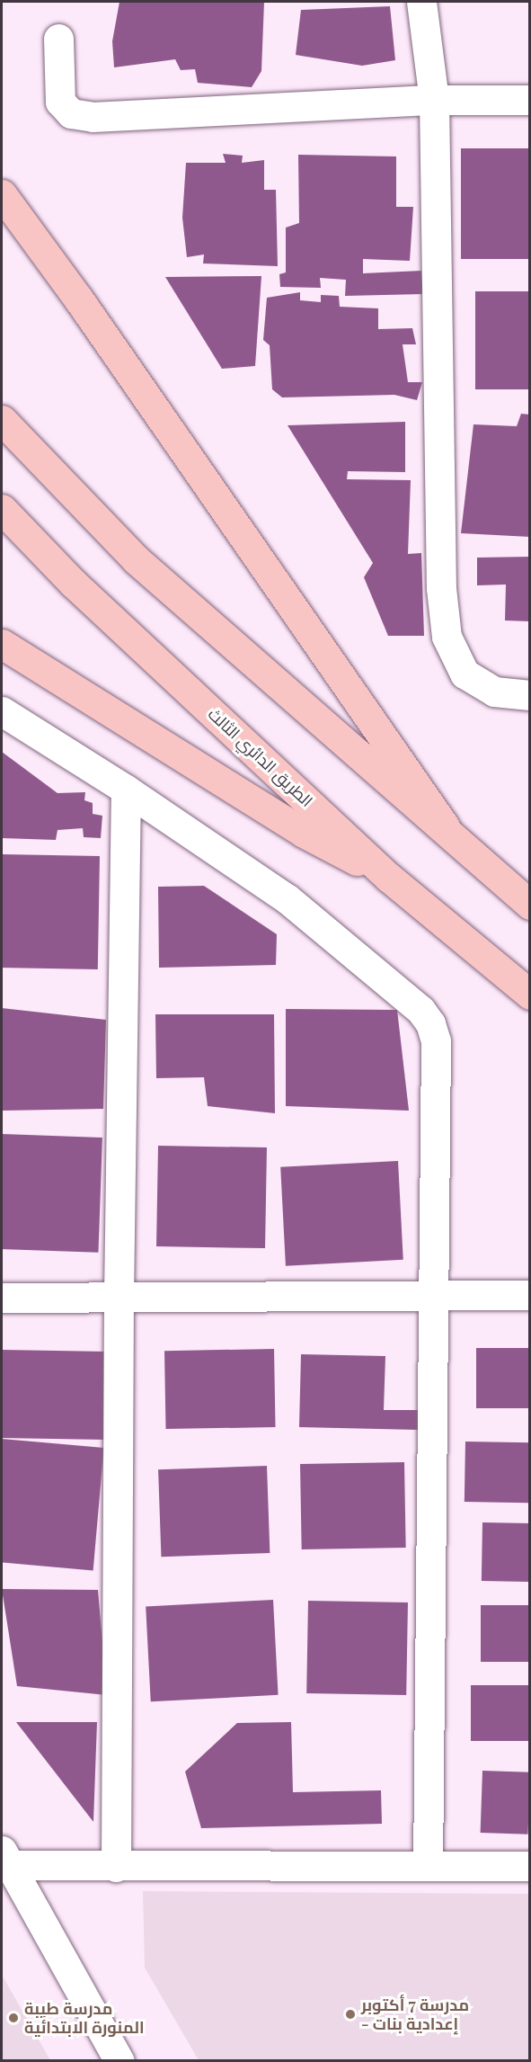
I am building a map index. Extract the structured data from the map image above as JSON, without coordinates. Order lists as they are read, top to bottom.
{
  "streets": {
    "highway": ["الطريق الدائري الثالث"]
  },
  "places": ["مدرسة 7 أكتوبر - إعدادية بنات", "مدرسة طيبة المنورة الابتدائية"]
}
